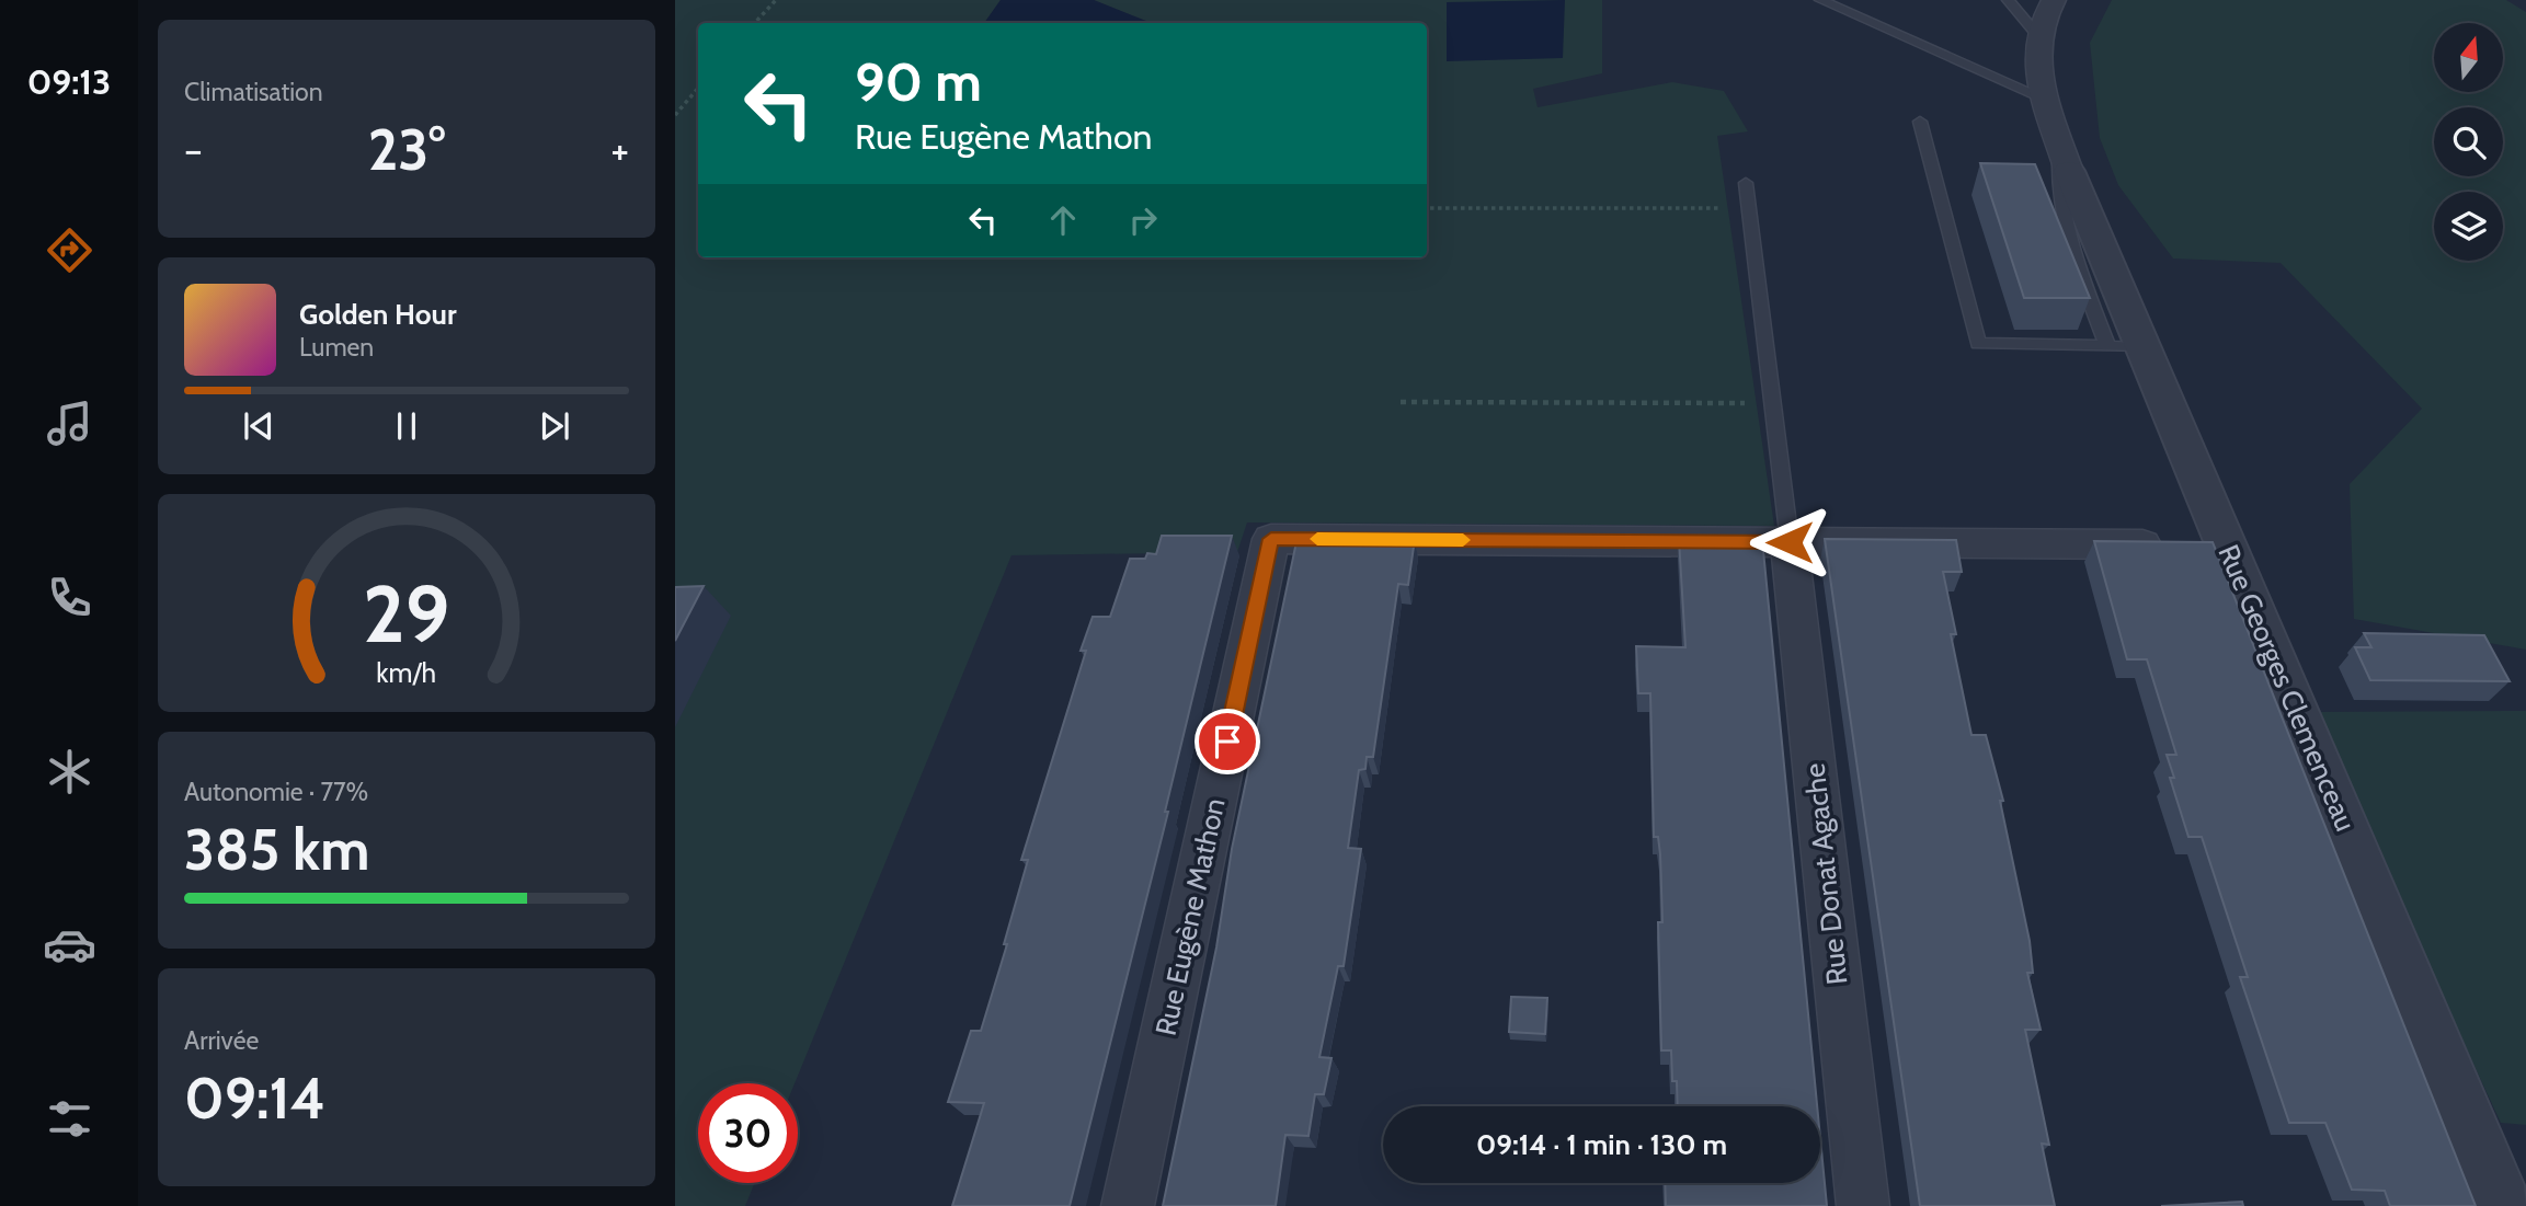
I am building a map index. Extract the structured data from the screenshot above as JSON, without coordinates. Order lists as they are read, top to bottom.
{
  "streets": {
    "street": ["Rue Georges Clemenceau", "Rue Donat Agache", "Rue Eugène Mathon"]
  },
  "crossings": [
    ["Rue Donat Agache", "Rue Eugène Mathon"]
  ],
  "north": "top",
  "page": {
    "tabs": "09:13",
    "tile": [
      "Climatisation",
      ["Autonomie · 77%", "385 km"],
      ["Arrivée", "09:14"]
    ],
    "turn": ["90 m", "Rue Eugène Mathon"],
    "heat": ["−", "23°", "+"],
    "song": ["Golden Hour", "Lumen"],
    "limit": "30",
    "trip": "09:14 · 1 min · 130 m",
    "gauge": ["29", "km/h"]
  }
}
